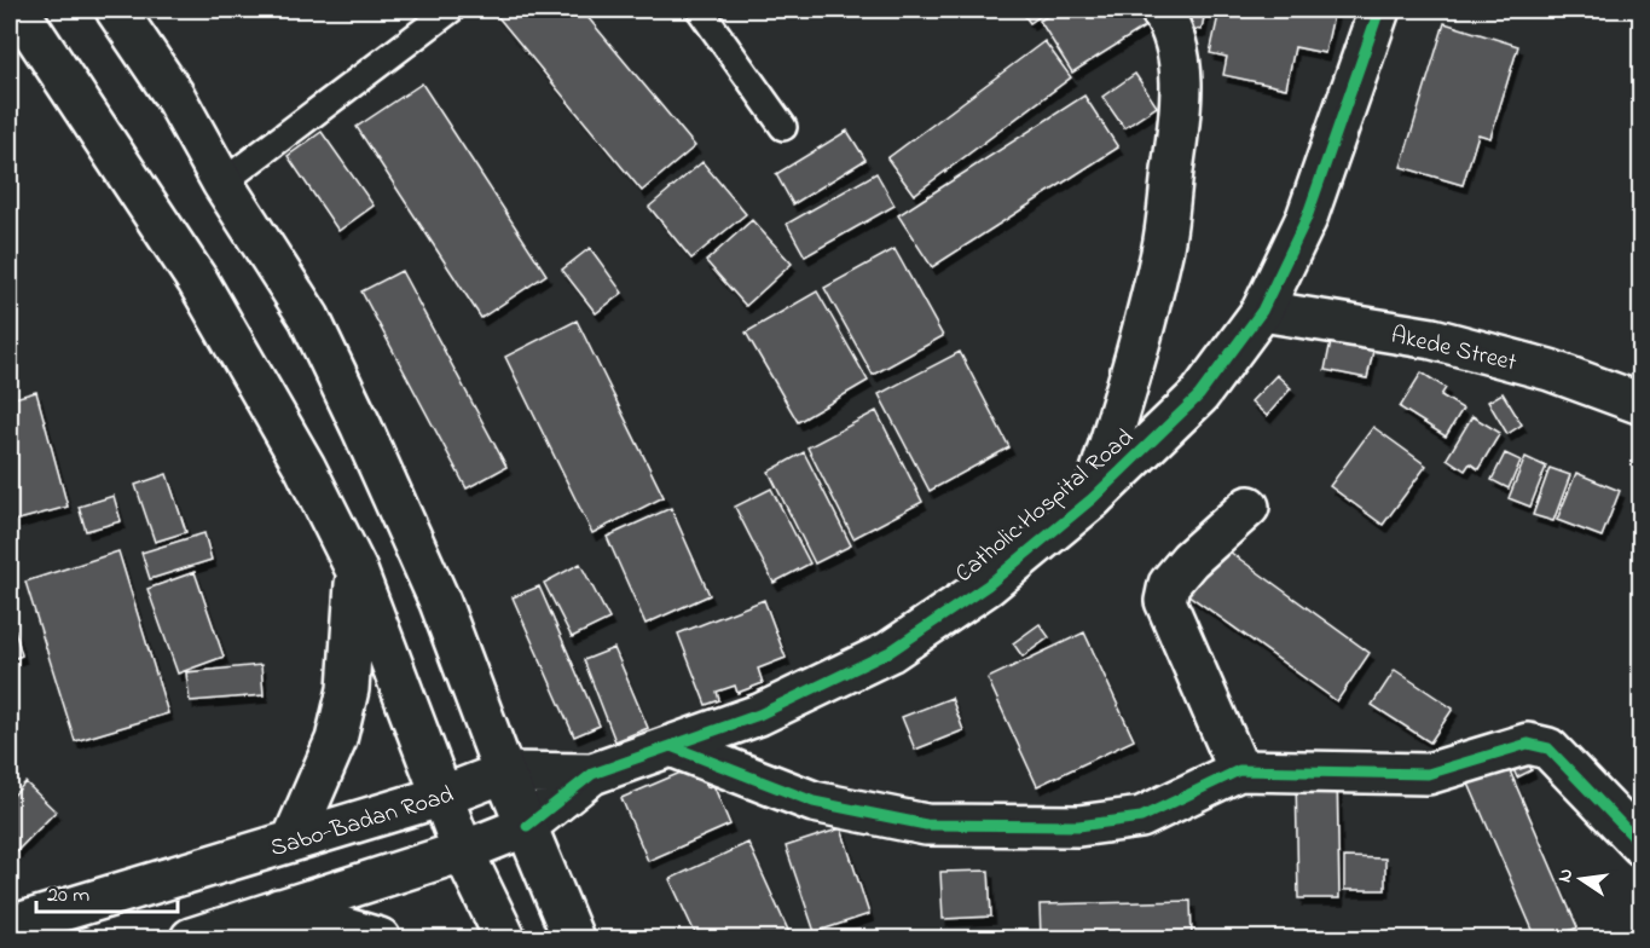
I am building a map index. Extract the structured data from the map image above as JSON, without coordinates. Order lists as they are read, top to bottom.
{
  "streets": {
    "main road": ["Akede Street", "Catholic Hospital Road", "Sabo-Badan Road"]
  },
  "crossings": [
    ["Akede Street", "Catholic Hospital Road"],
    ["Catholic Hospital Road", "Sabo-Badan Road"]
  ],
  "scale_bar": "20 m",
  "north": "left"
}
